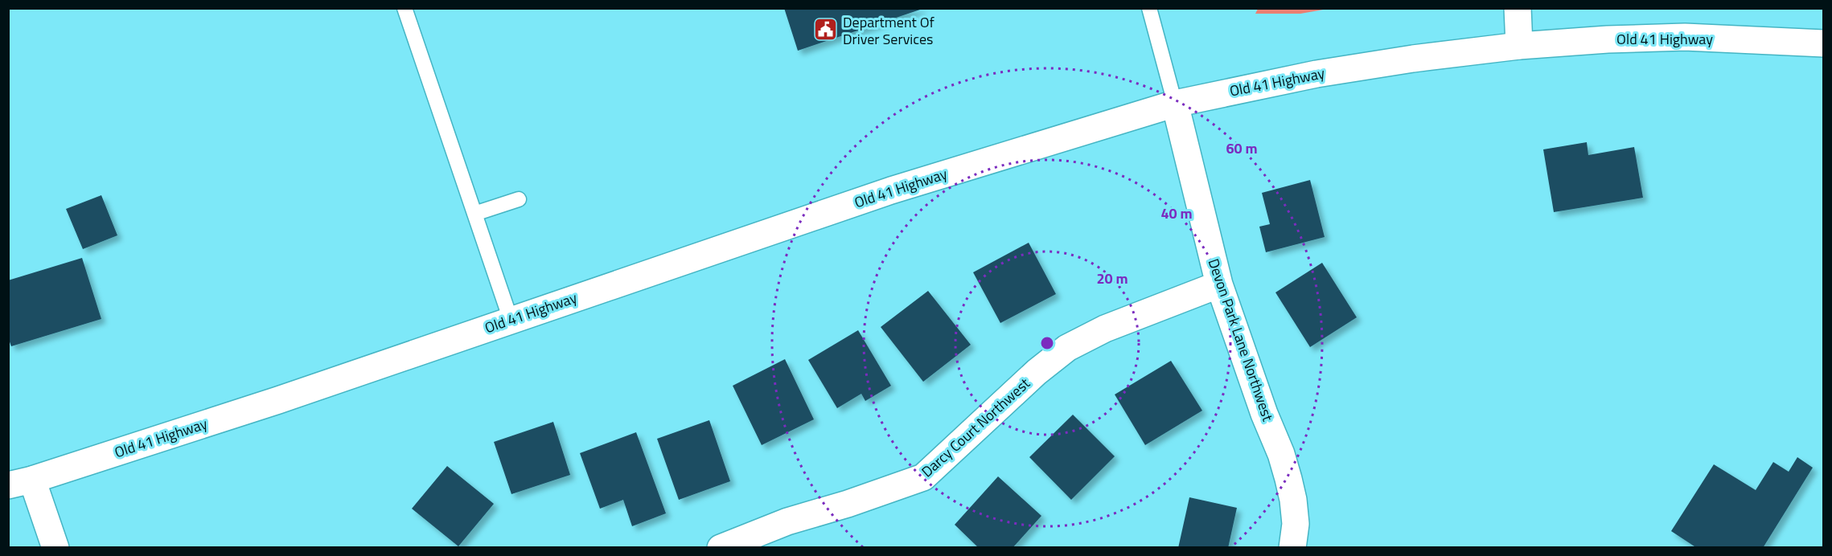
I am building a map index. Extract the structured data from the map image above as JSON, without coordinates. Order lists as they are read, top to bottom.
{
  "streets": {
    "main road": ["Old 41 Highway", "Devon Park Lane Northwest", "Darcy Court Northwest"]
  },
  "crossings": [
    ["Old 41 Highway", "Devon Park Lane Northwest"],
    ["Devon Park Lane Northwest", "Darcy Court Northwest"]
  ],
  "places": {
    "public building": ["Department Of Driver Services"]
  },
  "rings": ["60 m", "40 m", "20 m"]
}
